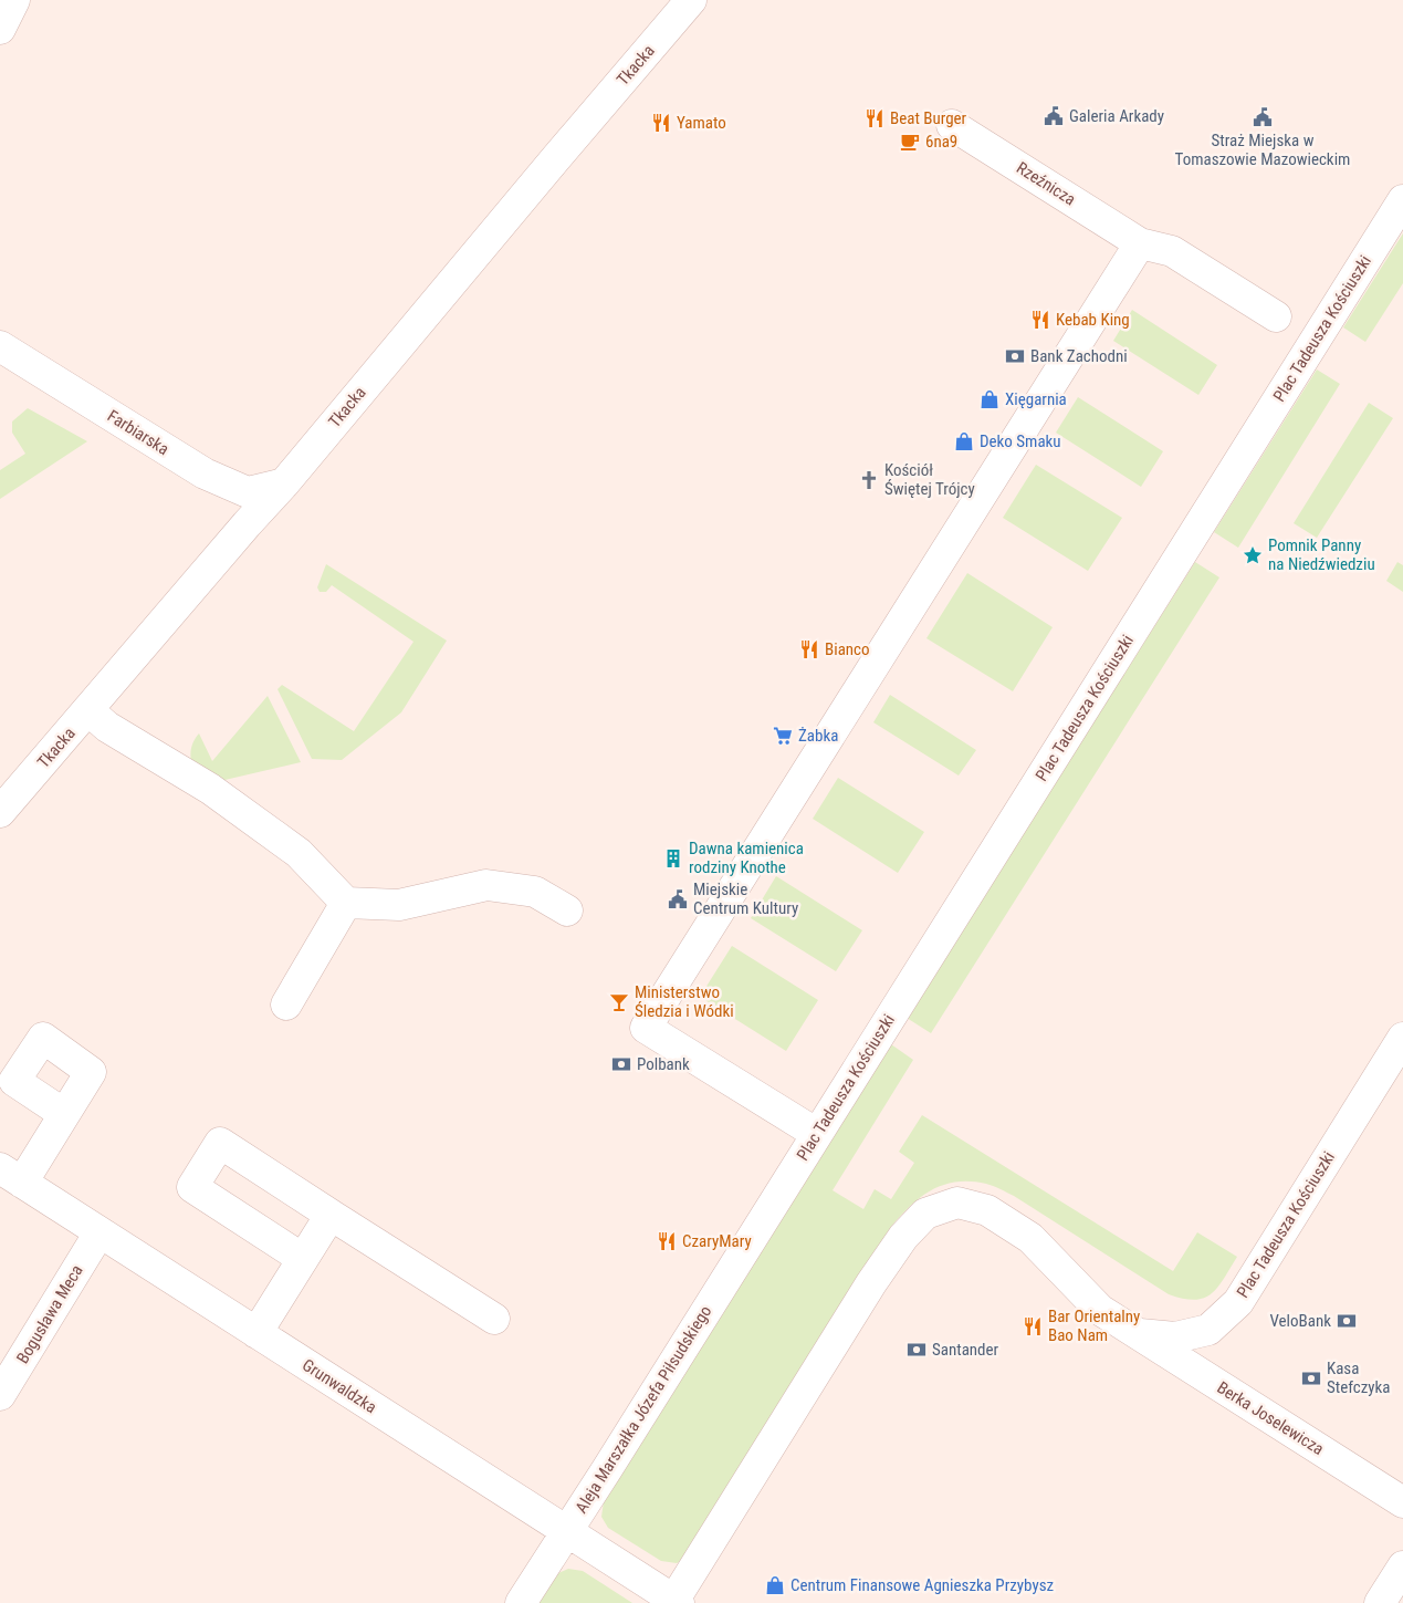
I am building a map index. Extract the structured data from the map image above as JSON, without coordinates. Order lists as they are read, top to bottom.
{
  "streets": {
    "street": [
      "Tkacka",
      "Rzeźnicza",
      "Plac Tadeusza Kościuszki",
      "Farbiarska",
      "Bogusława Meca",
      "Grunwaldzka",
      "Aleja Marszałka Józefa Piłsudskiego",
      "Berka Joselewicza"
    ]
  },
  "crossings": [
    ["Tkacka", "Farbiarska"],
    ["Plac Tadeusza Kościuszki", "Grunwaldzka"],
    ["Plac Tadeusza Kościuszki", "Aleja Marszałka Józefa Piłsudskiego"],
    ["Plac Tadeusza Kościuszki", "Berka Joselewicza"],
    ["Bogusława Meca", "Grunwaldzka"],
    ["Grunwaldzka", "Aleja Marszałka Józefa Piłsudskiego"]
  ],
  "places": {
    "public building": ["Galeria Arkady", "Straż Miejska w Tomaszowie Mazowieckim", "Miejskie Centrum Kultury"],
    "restaurant": [
      "Beat Burger",
      "Yamato",
      "Kebab King",
      "Bianco",
      "CzaryMary",
      "Bar Orientalny Bao Nam"
    ],
    "cafe": ["6na9"],
    "bank": [
      "Bank Zachodni",
      "Polbank",
      "VeloBank",
      "Santander",
      "Kasa Stefczyka"
    ],
    "shop": ["Xięgarnia", "Deko Smaku", "Centrum Finansowe Agnieszka Przybysz"],
    "church": ["Kościół Świętej Trójcy"],
    "place": ["Pomnik Panny na Niedźwiedziu"],
    "supermarket": ["Żabka"],
    "building": ["Dawna kamienica rodziny Knothe"],
    "bar": ["Ministerstwo Śledzia i Wódki"]
  }
}
